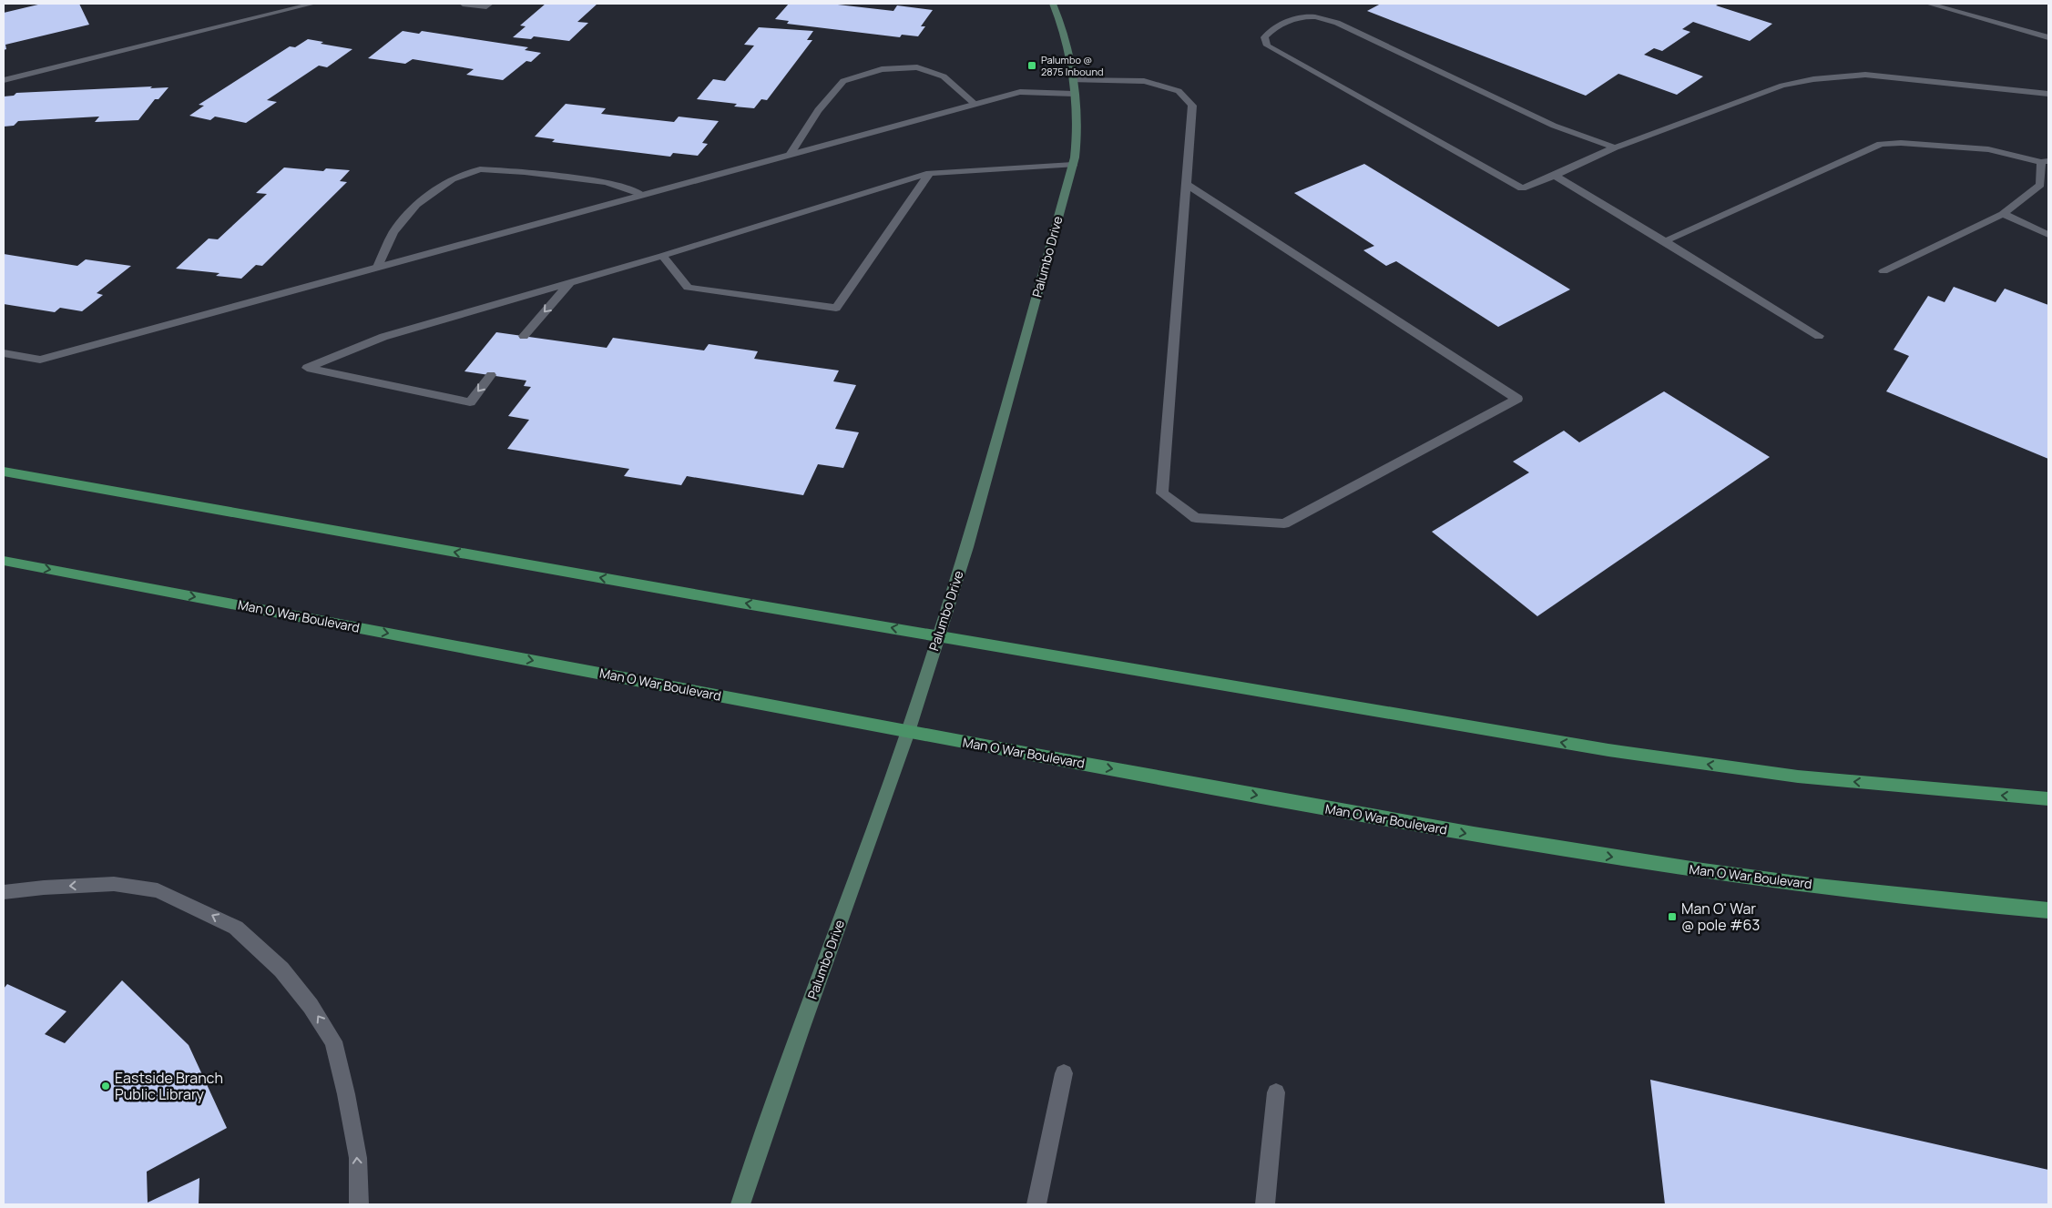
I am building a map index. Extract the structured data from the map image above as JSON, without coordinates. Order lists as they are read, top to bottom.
{
  "streets": {
    "main road": ["Man O War Boulevard"],
    "street": ["Palumbo Drive"]
  },
  "crossings": [
    ["Palumbo Drive", "Man O War Boulevard"]
  ],
  "places": {
    "transit": ["Palumbo @ 2875 Inbound", "Man O' War @ pole #63"],
    "other": ["Eastside Branch Public Library"]
  }
}
